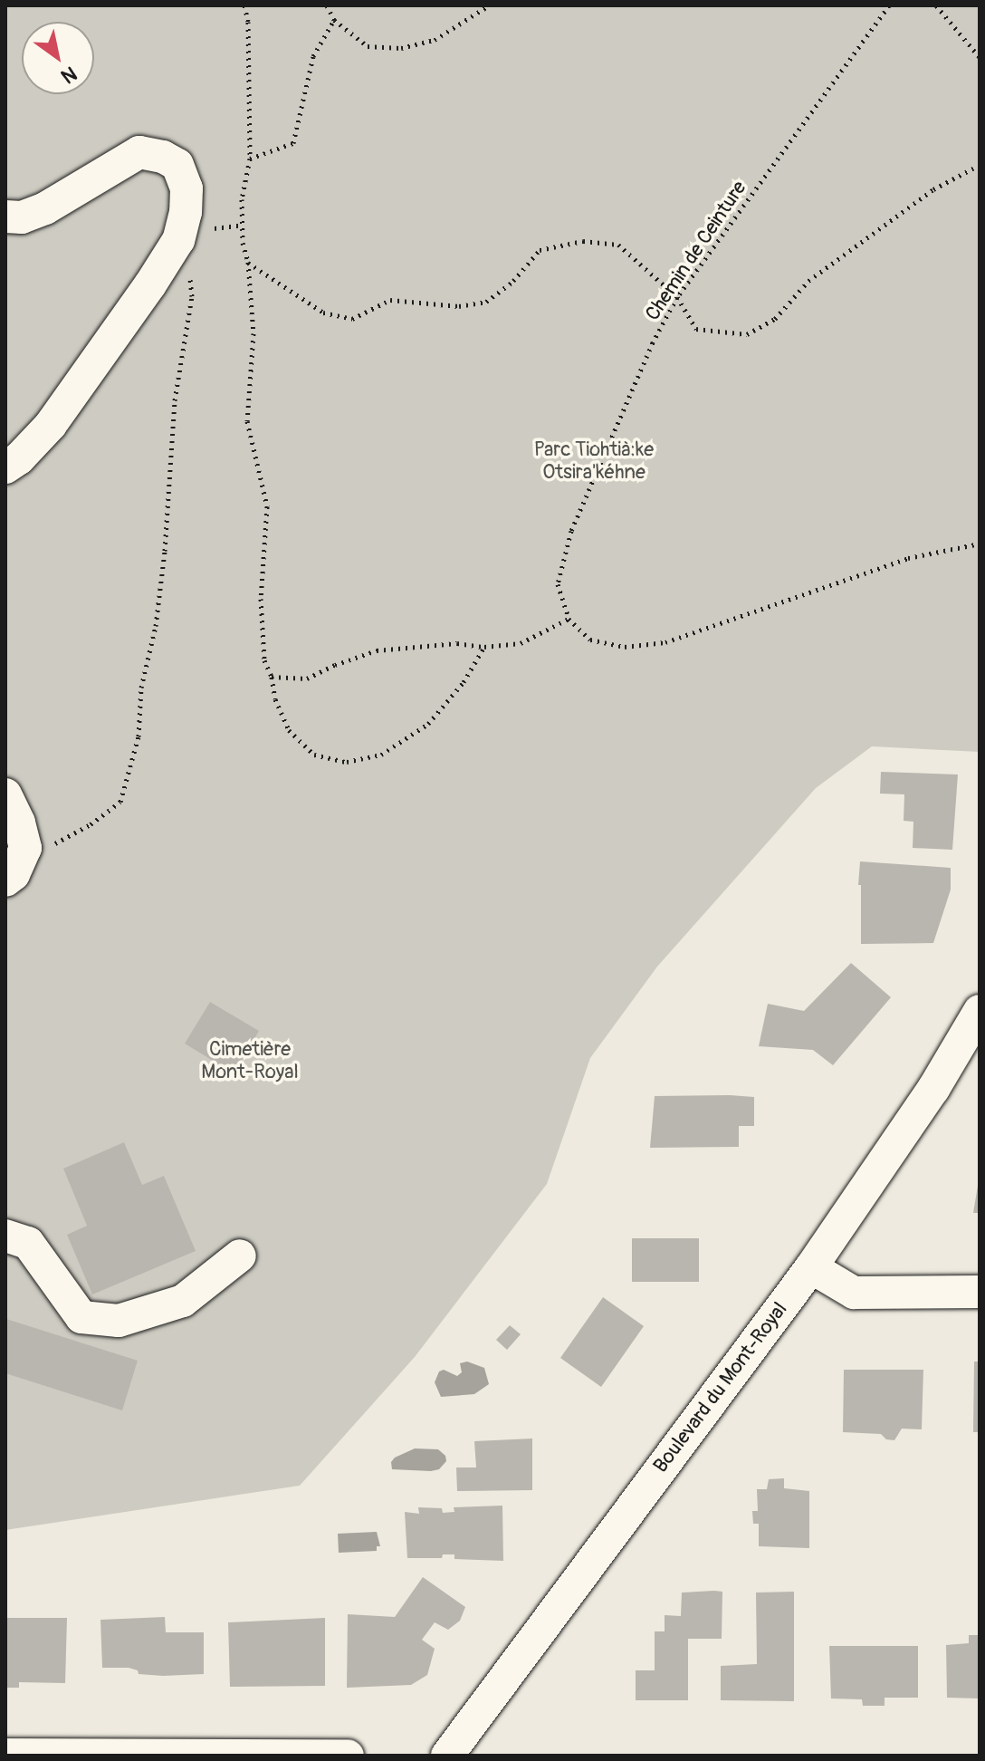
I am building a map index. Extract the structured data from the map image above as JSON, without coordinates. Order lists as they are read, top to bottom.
{
  "streets": {
    "street": ["Boulevard du Mont-Royal"],
    "path": ["Chemin de Ceinture"]
  },
  "parks": ["Parc Tiohtià:ke Otsira'kéhne", "Cimetière Mont-Royal"],
  "north": "bottom right"
}
